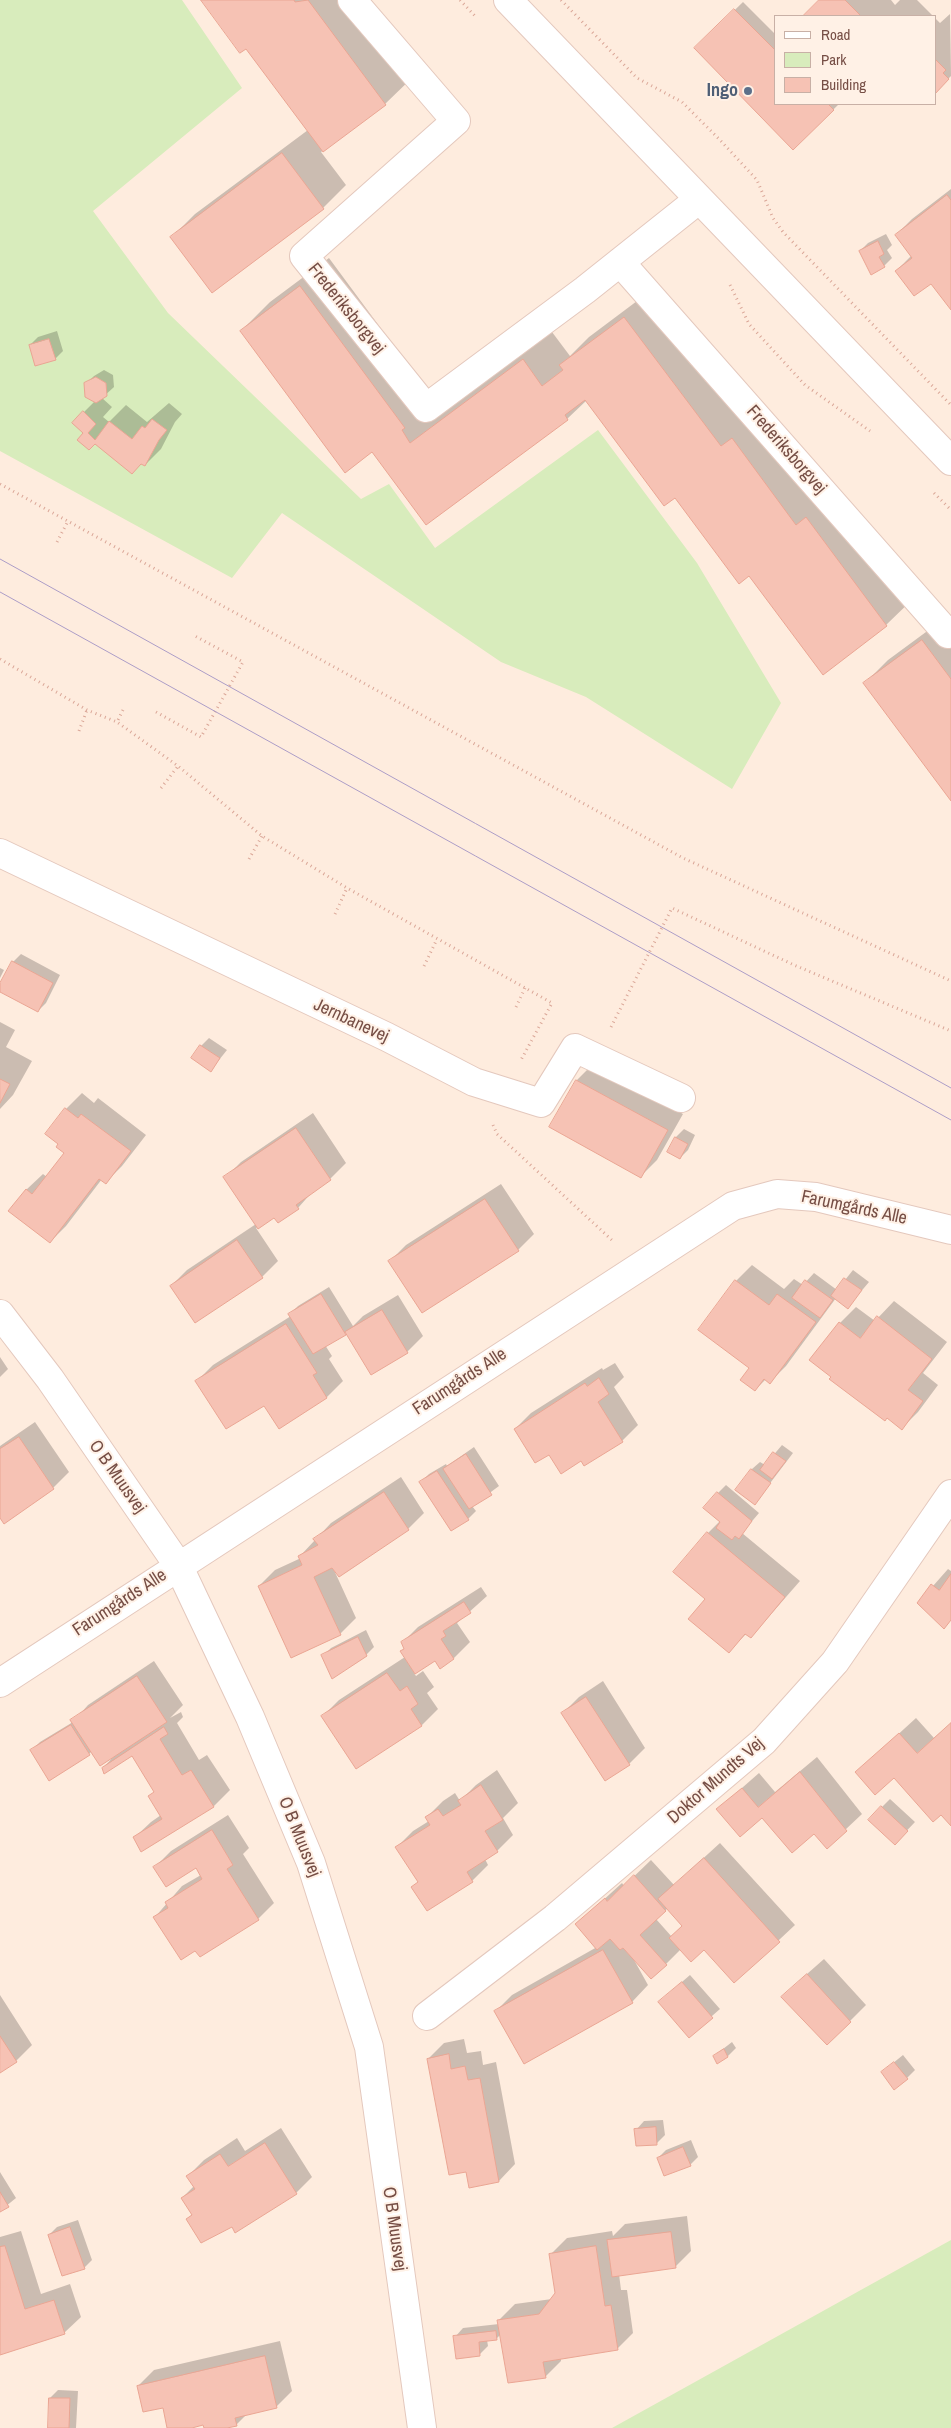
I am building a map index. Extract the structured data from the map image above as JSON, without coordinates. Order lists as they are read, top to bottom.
{
  "streets": {
    "street": [
      "Frederiksborgvej",
      "Jernbanevej",
      "Farumgårds Alle",
      "O B Muusvej",
      "Doktor Mundts Vej"
    ]
  },
  "crossings": [
    ["Farumgårds Alle", "O B Muusvej"]
  ],
  "places": ["Ingo"],
  "legend": ["Road", "Park", "Building"]
}
